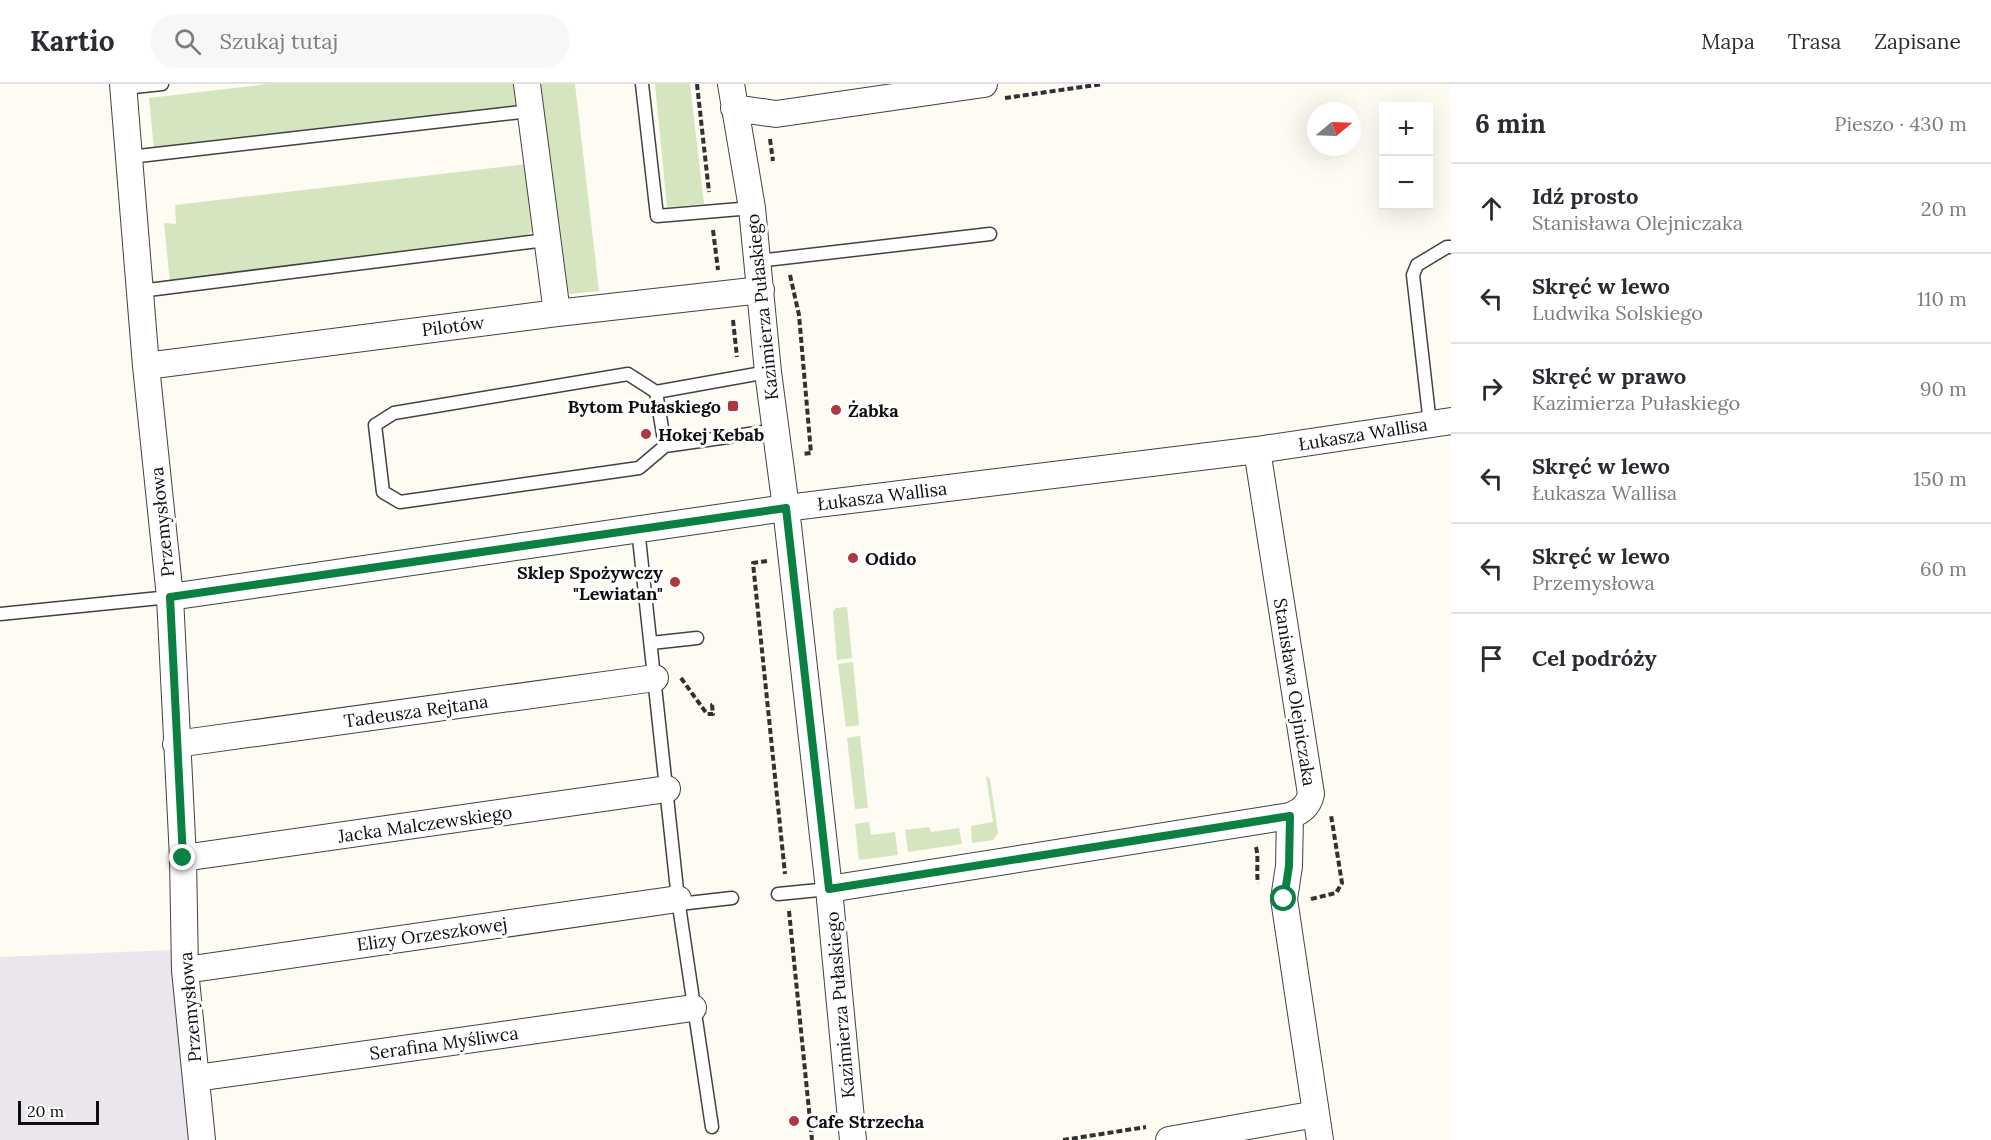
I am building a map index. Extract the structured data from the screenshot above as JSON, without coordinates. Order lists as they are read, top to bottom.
{
  "streets": {
    "street": [
      "Kazimierza Pułaskiego",
      "Pilotów",
      "Łukasza Wallisa",
      "Przemysłowa",
      "Stanisława Olejniczaka",
      "Tadeusza Rejtana",
      "Jacka Malczewskiego",
      "Elizy Orzeszkowej",
      "Serafina Myśliwca"
    ]
  },
  "crossings": [
    ["Kazimierza Pułaskiego", "Pilotów"],
    ["Kazimierza Pułaskiego", "Łukasza Wallisa"],
    ["Pilotów", "Przemysłowa"],
    ["Łukasza Wallisa", "Przemysłowa"],
    ["Łukasza Wallisa", "Stanisława Olejniczaka"],
    ["Przemysłowa", "Tadeusza Rejtana"],
    ["Przemysłowa", "Jacka Malczewskiego"],
    ["Przemysłowa", "Elizy Orzeszkowej"],
    ["Przemysłowa", "Serafina Myśliwca"]
  ],
  "places": {
    "transit": ["Bytom Pułaskiego"],
    "other": [
      "Żabka",
      "Hokej Kebab",
      "Odido",
      "Sklep Spożywczy \"Lewiatan\"",
      "Cafe Strzecha"
    ]
  },
  "scale_bar": "20 m",
  "north": "right",
  "page": {
    "header": "Kartio",
    "search": "Szukaj tutaj",
    "nav": ["Mapa", "Trasa", "Zapisane"],
    "heading": ["6 min", "Pieszo · 430 m"],
    "map_buttons": ["+", "−"],
    "list": [
      ["Idź prosto", "Stanisława Olejniczaka", "20 m"],
      ["Skręć w lewo", "Ludwika Solskiego", "110 m"],
      ["Skręć w prawo", "Kazimierza Pułaskiego", "90 m"],
      ["Skręć w lewo", "Łukasza Wallisa", "150 m"],
      ["Skręć w lewo", "Przemysłowa", "60 m"],
      "Cel podróży"
    ],
    "scale": "20 m"
  }
}
